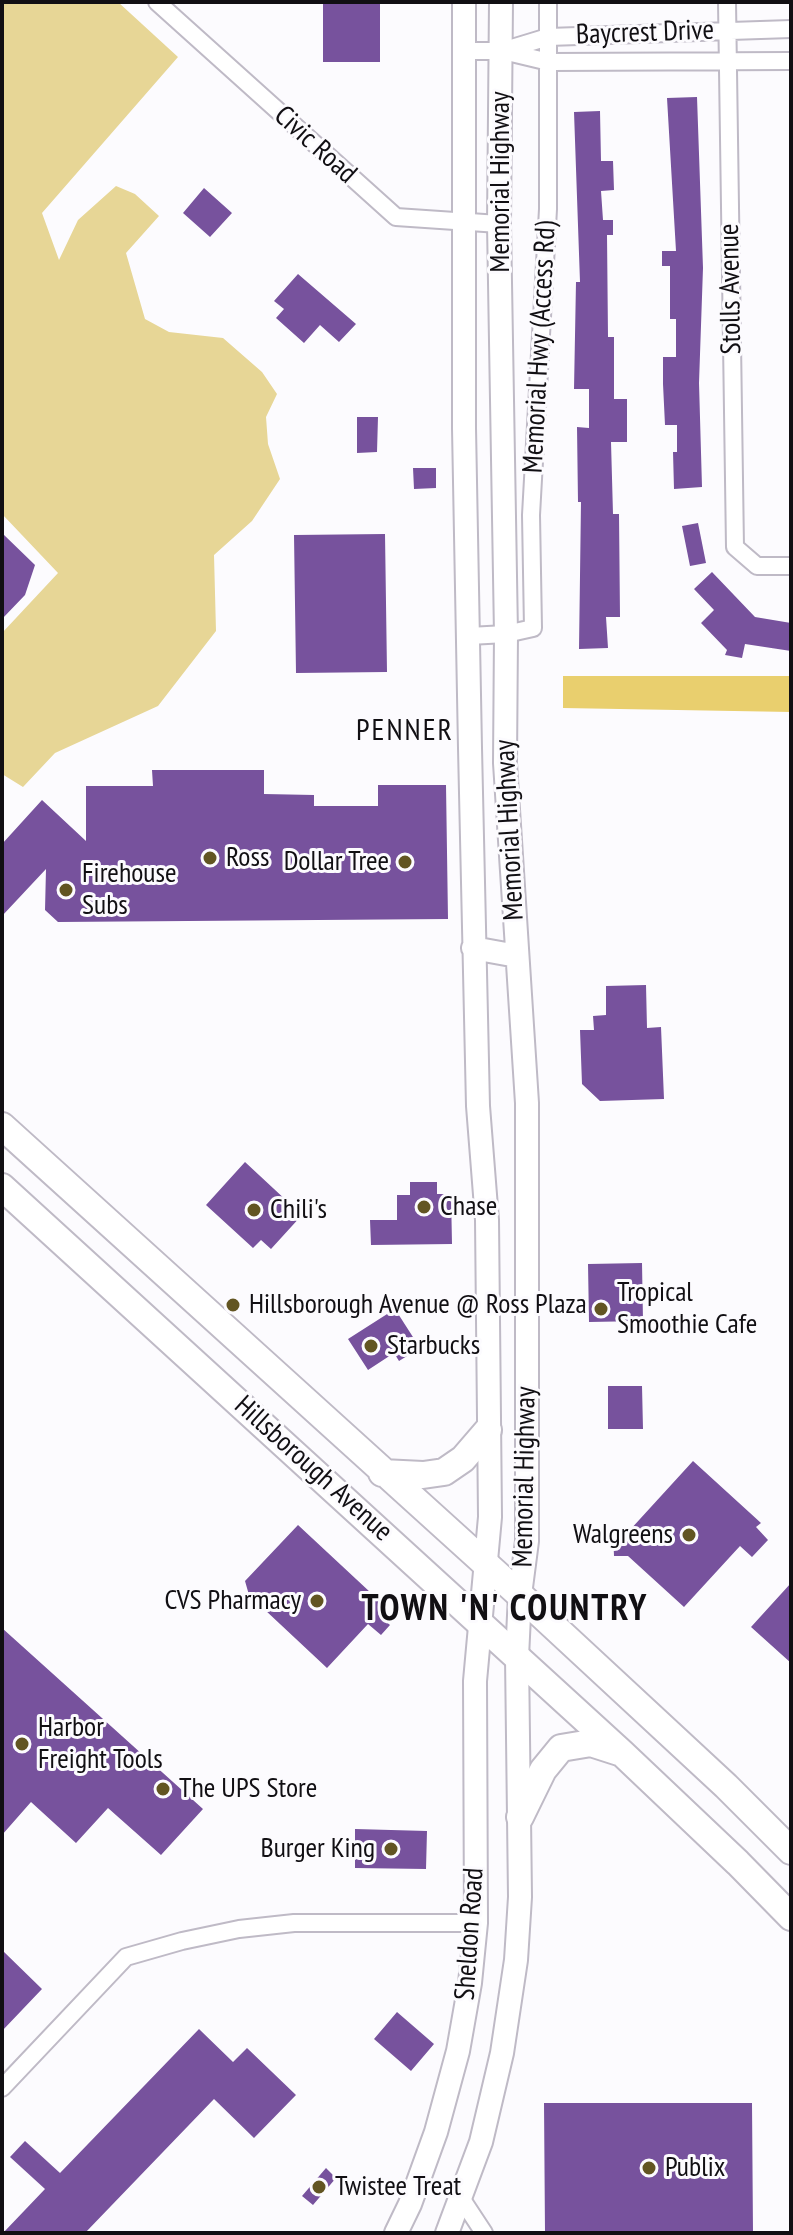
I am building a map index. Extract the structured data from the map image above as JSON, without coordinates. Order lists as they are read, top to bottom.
{
  "streets": {
    "main road": ["Memorial Highway", "Hillsborough Avenue", "Sheldon Road"],
    "street": [
      "Baycrest Drive",
      "Civic Road",
      "Stolls Avenue",
      "Memorial Hwy (Access Rd)"
    ]
  },
  "crossings": [
    ["Baycrest Drive", "Memorial Highway"],
    ["Baycrest Drive", "Stolls Avenue"],
    ["Baycrest Drive", "Memorial Hwy (Access Rd)"],
    ["Civic Road", "Memorial Highway"],
    ["Memorial Highway", "Memorial Hwy (Access Rd)"],
    ["Memorial Highway", "Hillsborough Avenue"],
    ["Memorial Highway", "Sheldon Road"],
    ["Hillsborough Avenue", "Sheldon Road"]
  ],
  "districts": ["PENNER", "TOWN 'N' COUNTRY"],
  "places": [
    "Ross",
    "Dollar Tree",
    "Firehouse Subs",
    "Chase",
    "Chili's",
    "Hillsborough Avenue @ Ross Plaza",
    "Tropical Smoothie Cafe",
    "Starbucks",
    "Walgreens",
    "CVS Pharmacy",
    "Harbor Freight Tools",
    "The UPS Store",
    "Burger King",
    "Publix",
    "Twistee Treat"
  ]
}
